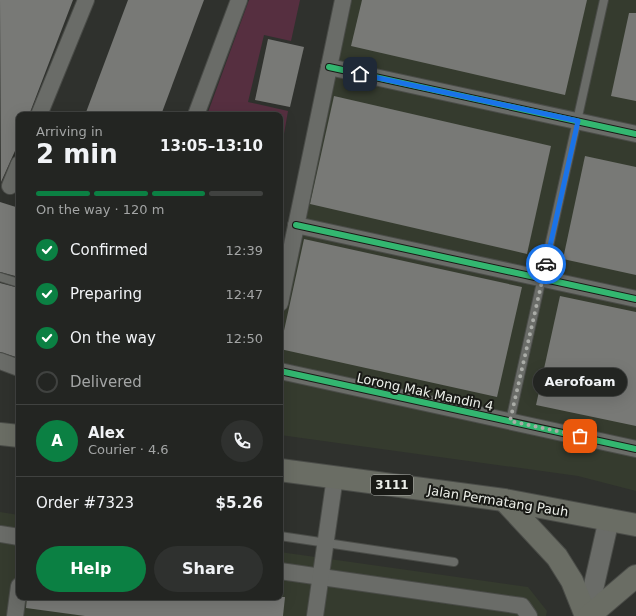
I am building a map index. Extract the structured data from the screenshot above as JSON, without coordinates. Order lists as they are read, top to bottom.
{
  "streets": {
    "main road": ["3111", "Jalan Permatang Pauh"],
    "street": ["Lorong Mak Mandin 4"]
  },
  "places": ["Aerofoam"],
  "page": {
    "heading": ["2 min", "Arriving in", "13:05–13:10"],
    "panel": [
      "Alex",
      "Courier · 4.6",
      "Order #7323",
      "$5.26"
    ],
    "bar": "On the way · 120 m",
    "list": [
      ["Confirmed", "12:39"],
      ["Preparing", "12:47"],
      ["On the way", "12:50"],
      "Delivered"
    ],
    "bubble": "Aerofoam",
    "round": "A",
    "buttons": ["Help", "Share"]
  }
}
